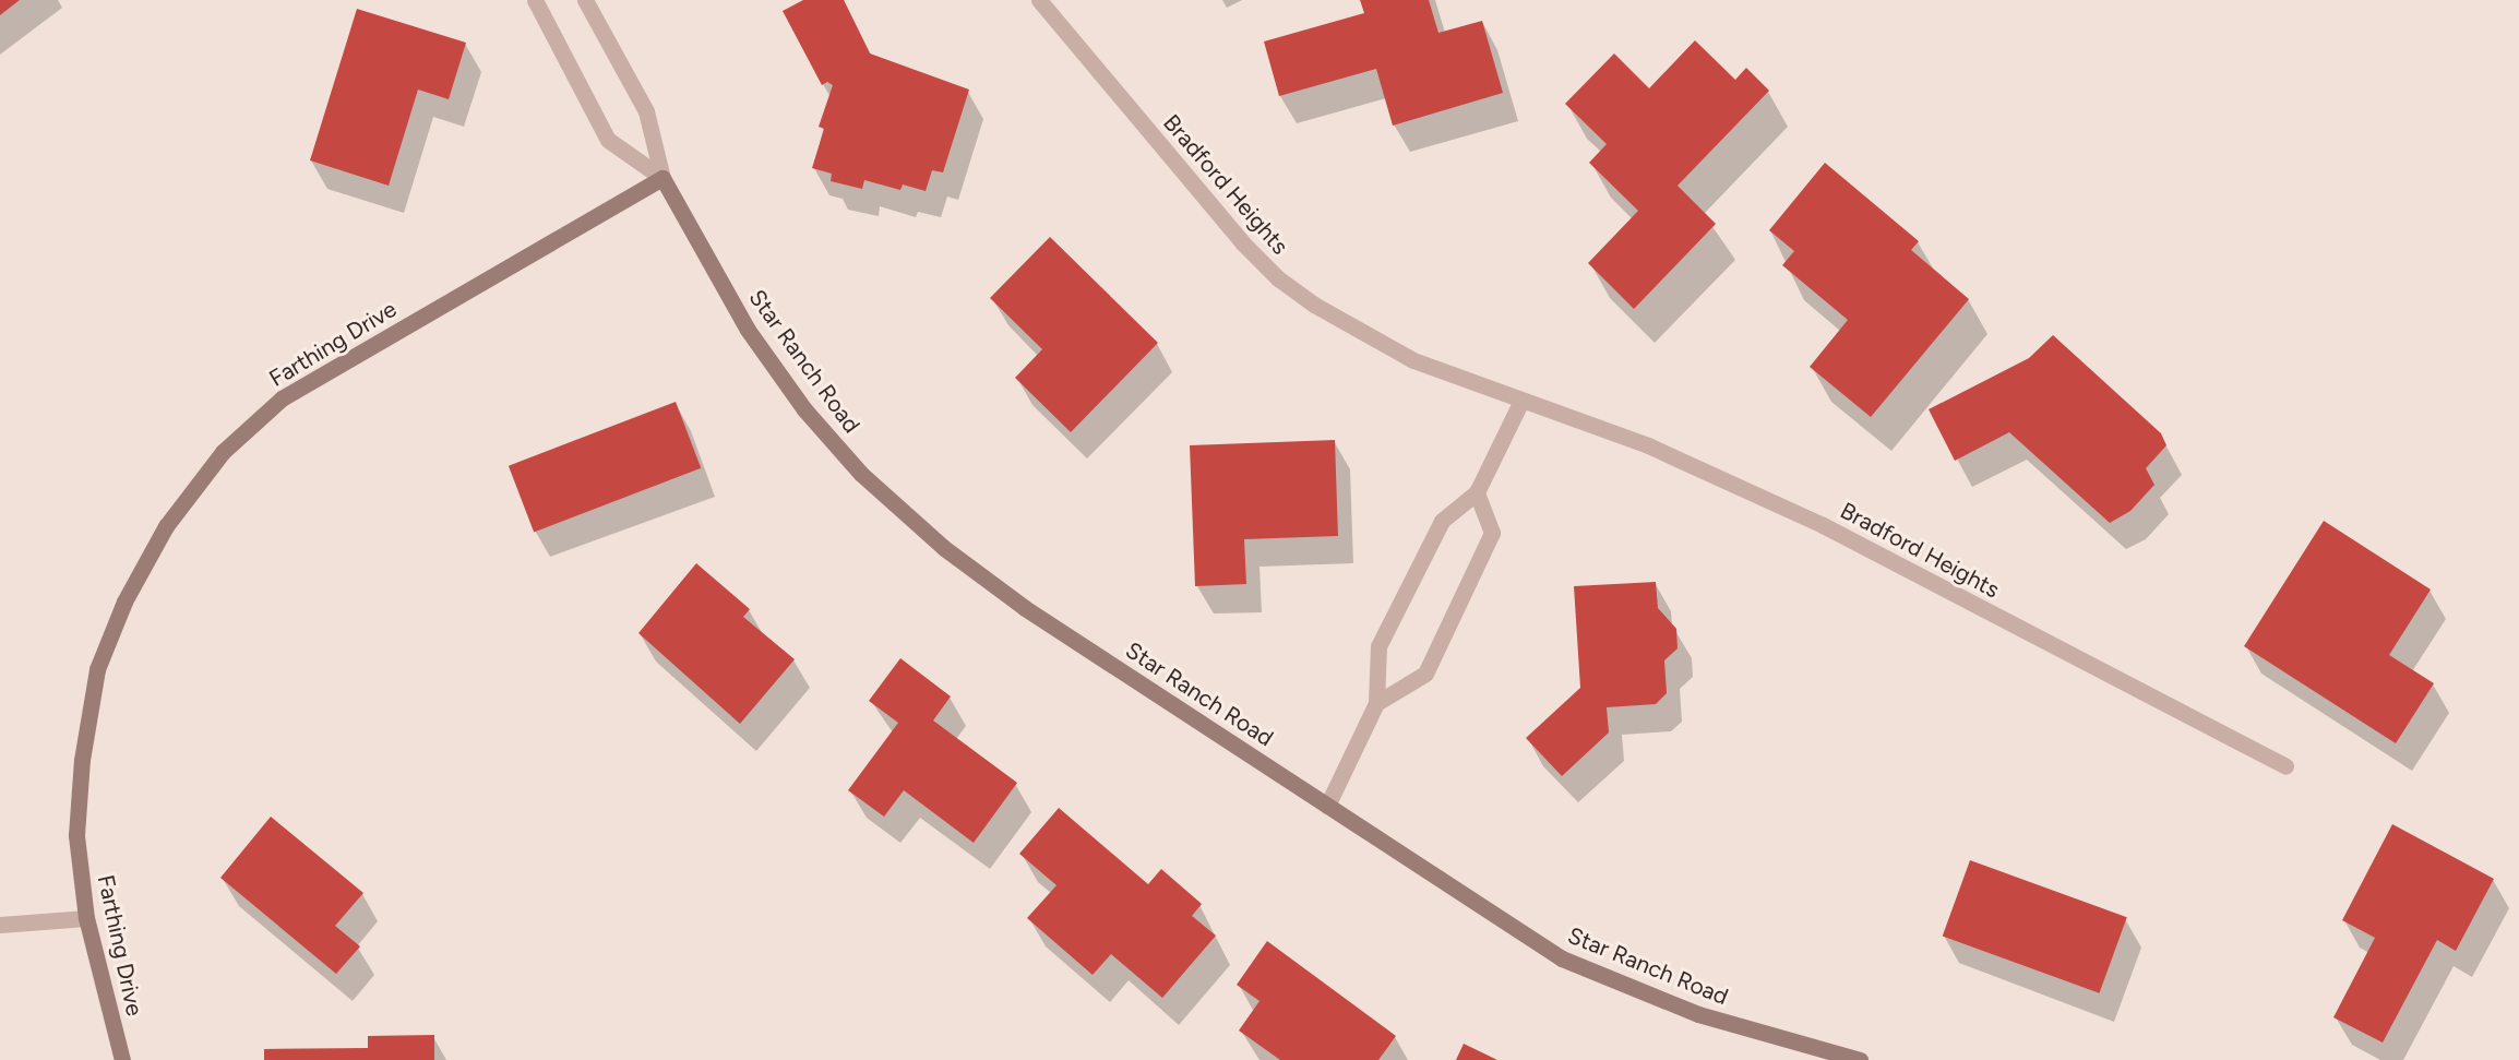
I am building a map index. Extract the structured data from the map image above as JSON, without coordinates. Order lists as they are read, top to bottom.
{
  "streets": {
    "street": ["Bradford Heights", "Farthing Drive", "Star Ranch Road"]
  },
  "crossings": [
    ["Farthing Drive", "Star Ranch Road"]
  ]
}
